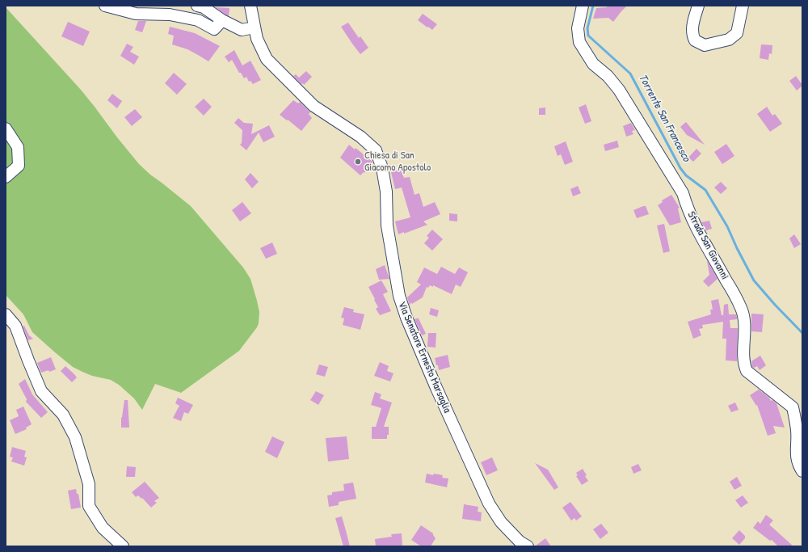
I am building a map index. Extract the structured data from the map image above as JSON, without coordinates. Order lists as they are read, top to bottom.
{
  "streets": {
    "street": ["Strada San Giovanni", "Via Senatore Ernesto Marsaglia"]
  },
  "water": ["Torrente San Francesco"],
  "places": ["Chiesa di San Giacomo Apostolo"]
}
